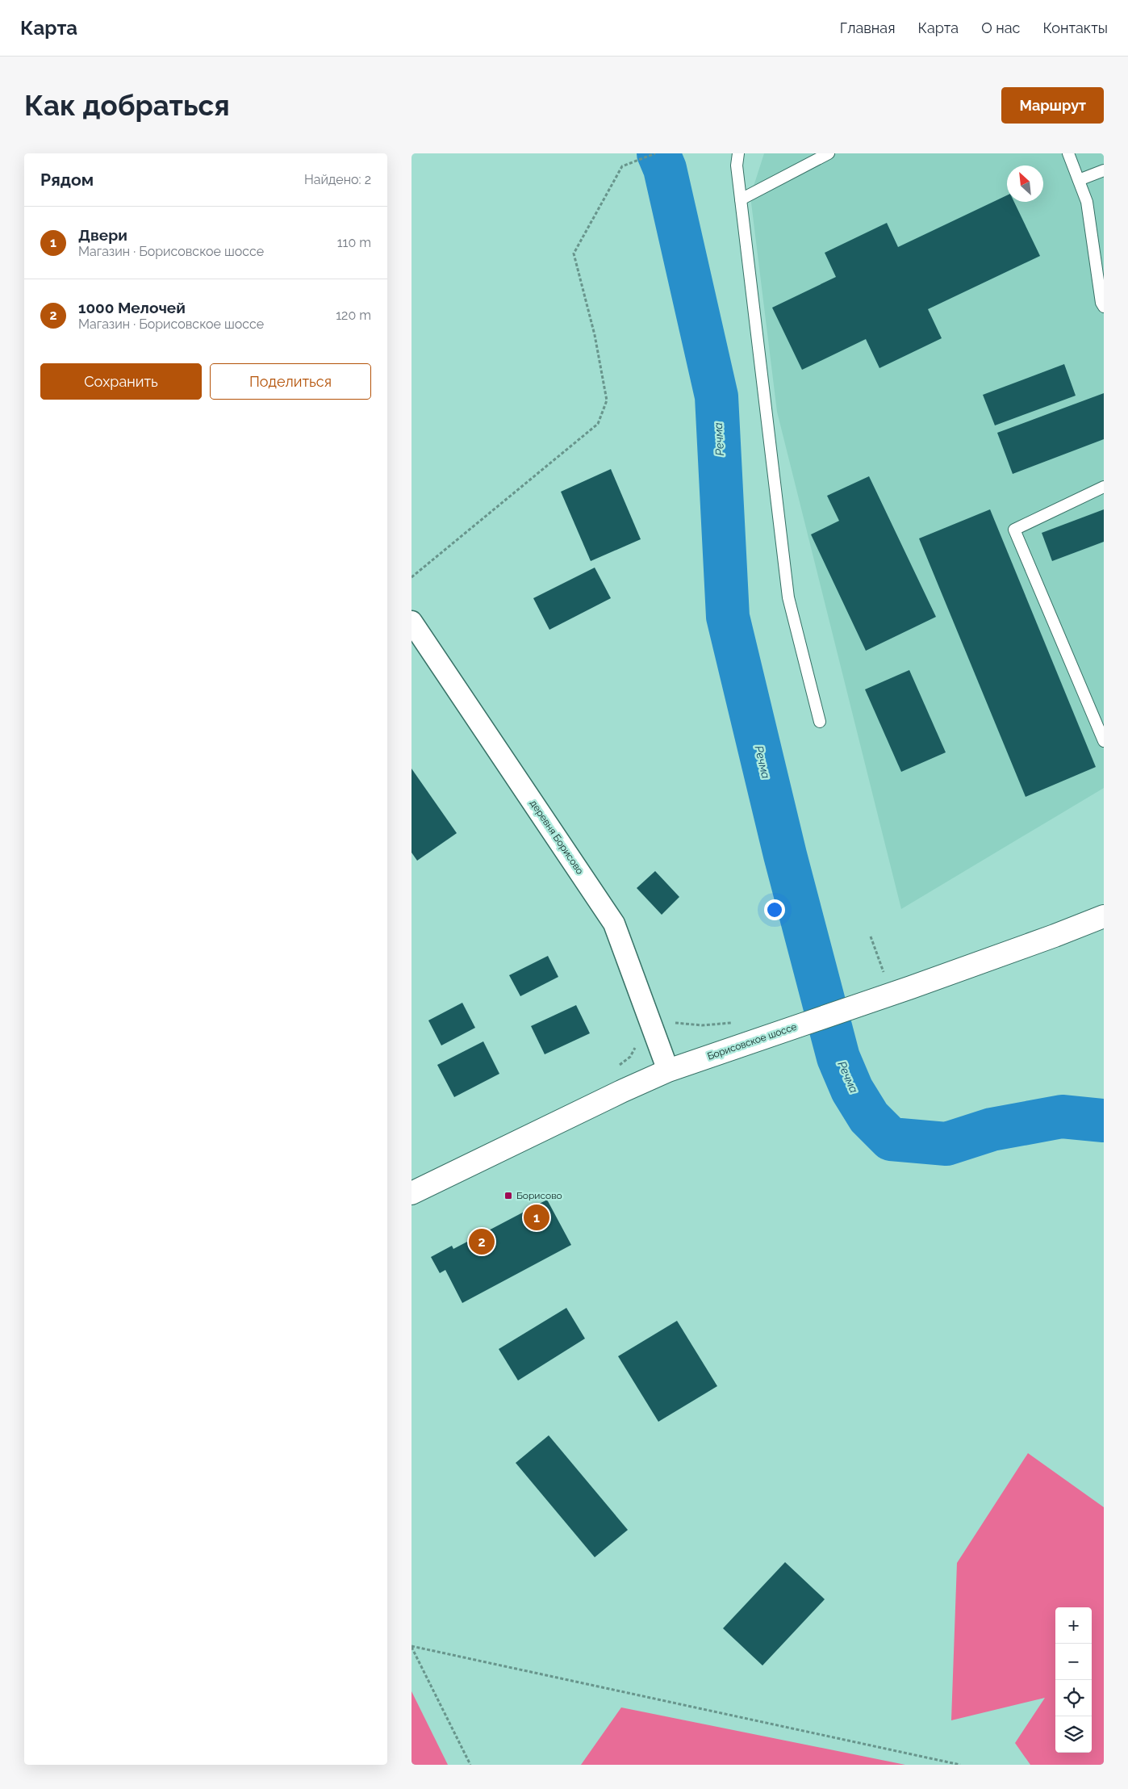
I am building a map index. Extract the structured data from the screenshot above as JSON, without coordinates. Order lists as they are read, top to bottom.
{
  "streets": {
    "main road": ["Борисовское шоссе"],
    "street": ["деревня Борисово"]
  },
  "crossings": [
    ["деревня Борисово", "Борисовское шоссе"]
  ],
  "water": ["Речма"],
  "places": {
    "transit": ["Борисово"]
  },
  "north": "top left",
  "page": {
    "header": "Карта",
    "nav": [
      "Главная",
      "Карта",
      "О нас",
      "Контакты"
    ],
    "buttons": [
      "Маршрут",
      ["Сохранить", "Поделиться"]
    ],
    "title": "Как добраться",
    "heading": ["Рядом", "Найдено: 2"],
    "list": [
      {
        "mark": "1",
        "name": "Двери",
        "note": "Магазин · Борисовское шоссе",
        "value": "110 m"
      },
      {
        "mark": "2",
        "name": "1000 Мелочей",
        "note": "Магазин · Борисовское шоссе",
        "value": "120 m"
      }
    ],
    "pins": ["1", "2"],
    "map_buttons": ["+", "−"]
  }
}
